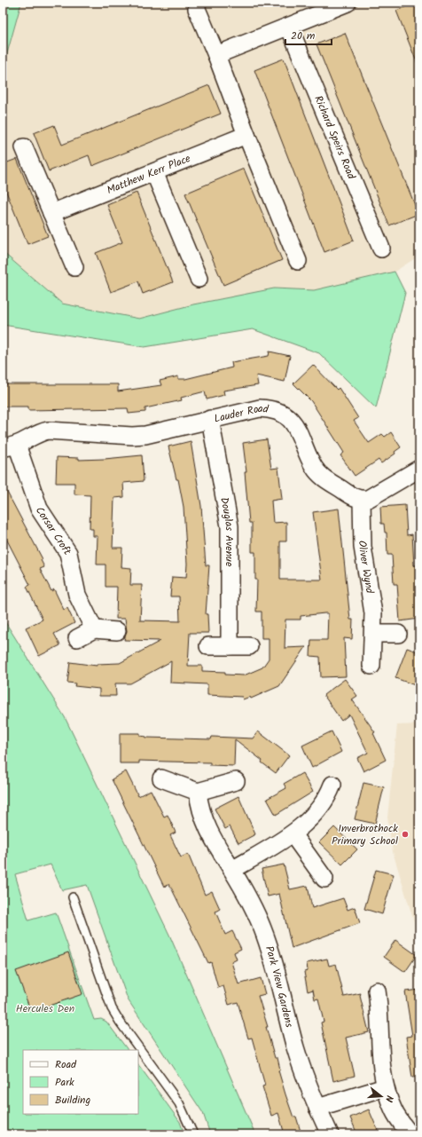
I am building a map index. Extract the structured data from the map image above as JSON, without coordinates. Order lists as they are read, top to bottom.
{
  "streets": {
    "street": [
      "Richard Speirs Road",
      "Matthew Kerr Place",
      "Lauder Road",
      "Corsar Croft",
      "Douglas Avenue",
      "Oliver Wynd",
      "Park View Gardens"
    ]
  },
  "crossings": [
    ["Lauder Road", "Corsar Croft"],
    ["Lauder Road", "Douglas Avenue"],
    ["Lauder Road", "Oliver Wynd"]
  ],
  "parks": ["Hercules Den"],
  "places": ["Inverbrothock Primary School"],
  "legend": ["Road", "Park", "Building"],
  "scale_bar": "20 m",
  "north": "right"
}
